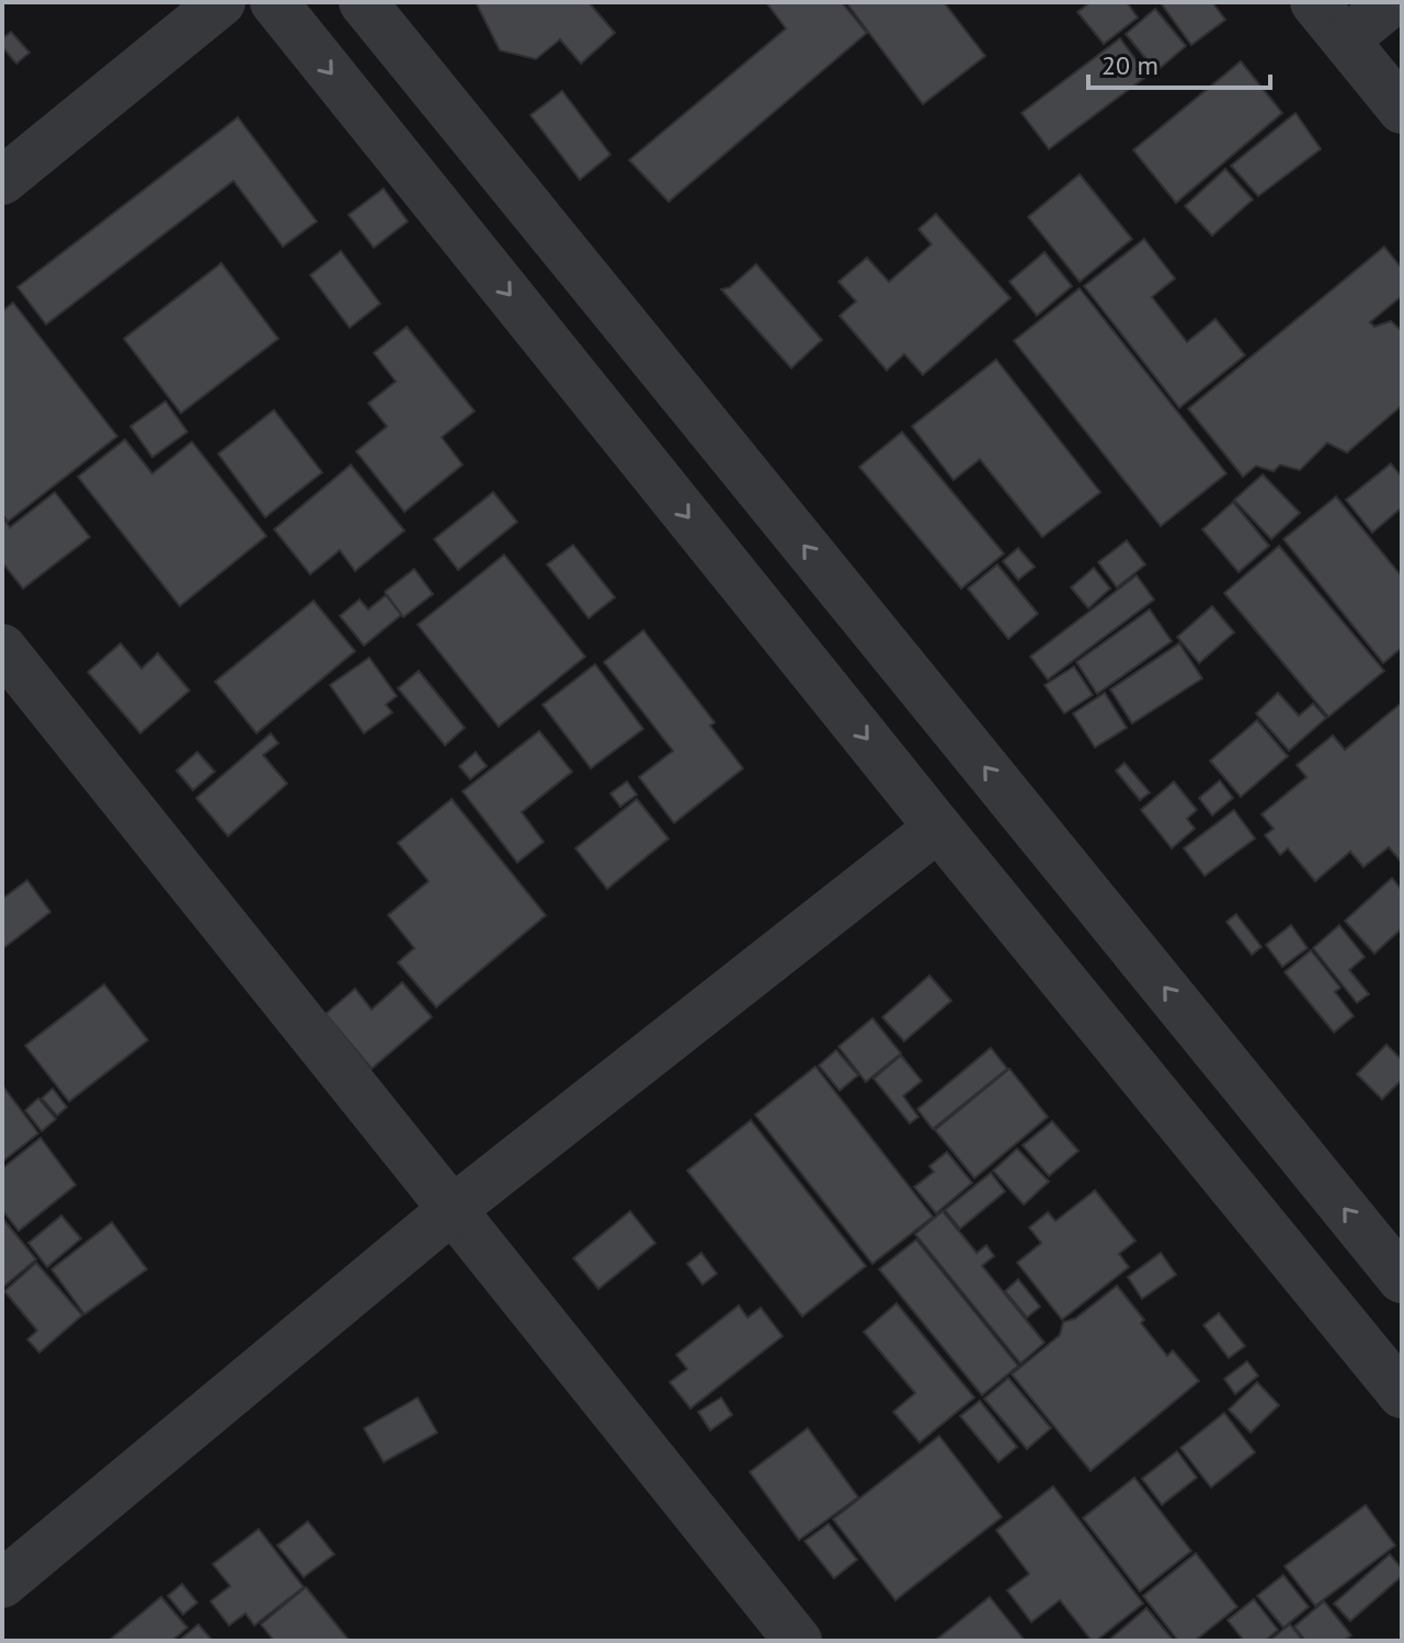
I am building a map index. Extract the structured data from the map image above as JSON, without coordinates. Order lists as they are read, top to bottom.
{
  "scale_bar": "20 m"
}
